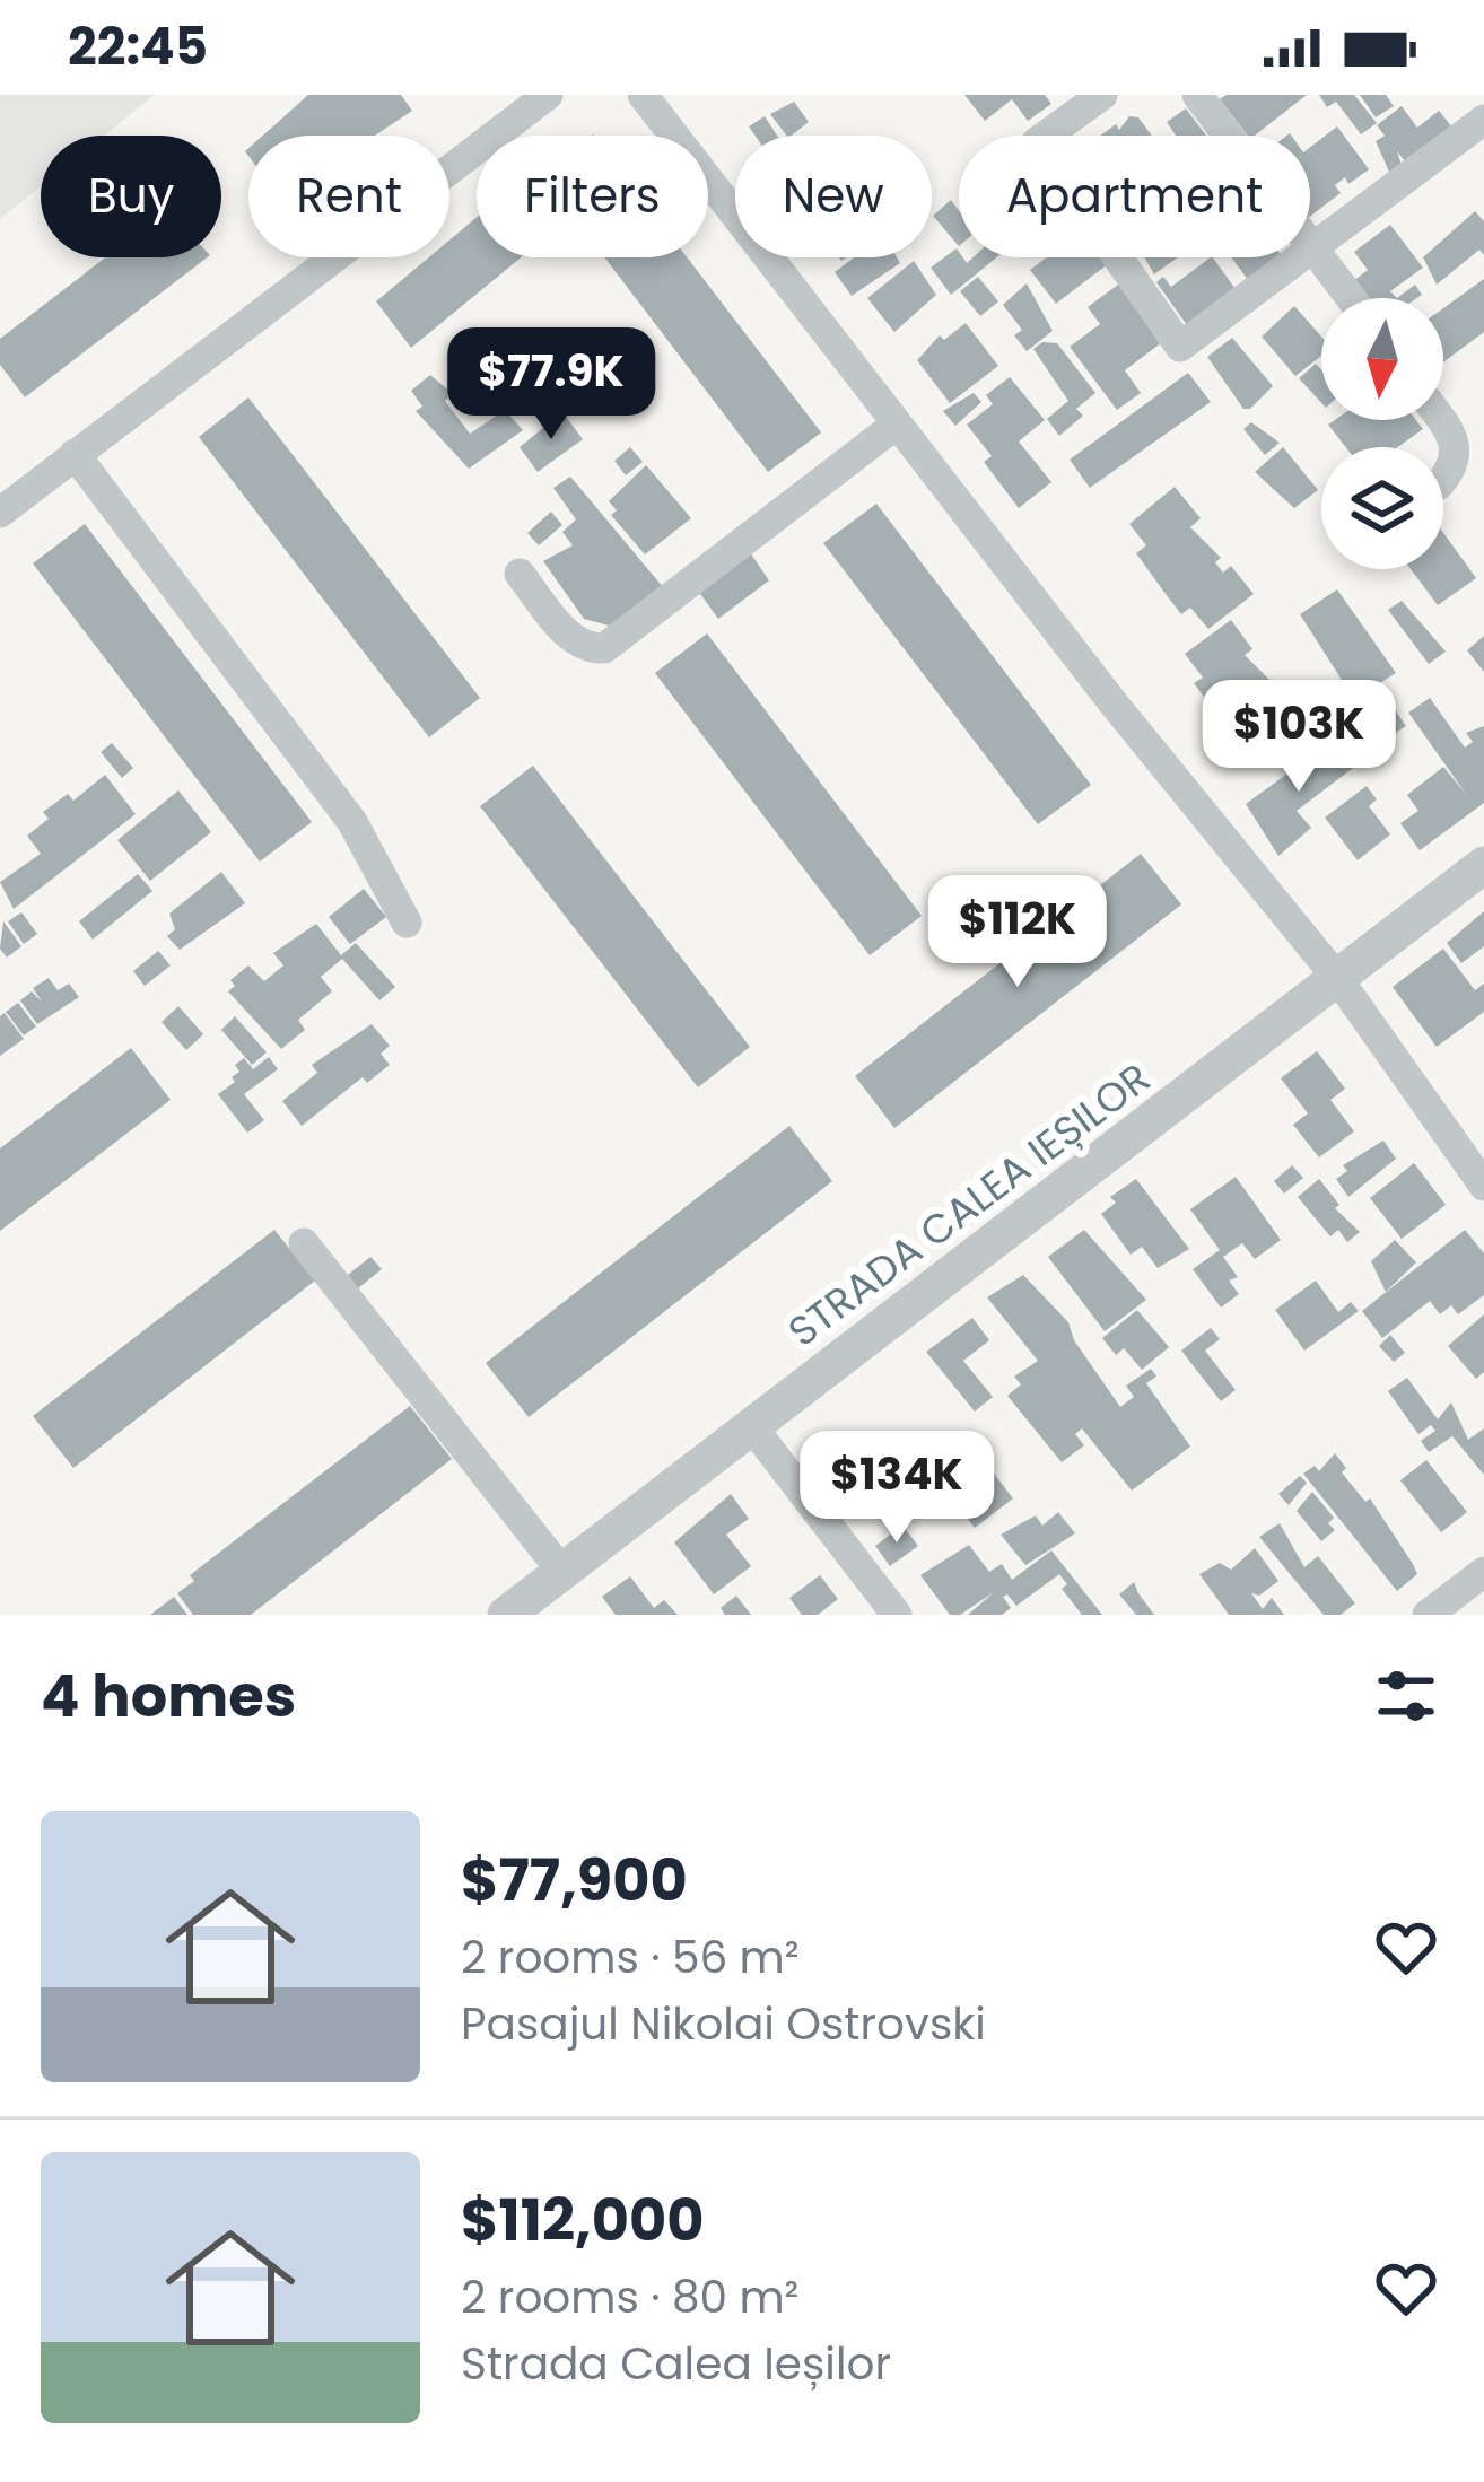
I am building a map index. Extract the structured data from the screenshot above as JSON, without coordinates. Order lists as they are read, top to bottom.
{
  "streets": {
    "street": ["STRADA CALEA IEȘILOR"]
  },
  "north": "bottom",
  "page": {
    "status": "22:45",
    "chip": [
      "Buy",
      "Rent",
      "Filters",
      "New",
      "Apartment"
    ],
    "price": [
      "$77.9K",
      "$103K",
      "$112K",
      "$134K"
    ],
    "heading": "4 homes",
    "list": [
      {
        "name": "$77,900",
        "note": "2 rooms · 56 m² · Pasajul Nikolai Ostrovski"
      },
      {
        "name": "$112,000",
        "note": "2 rooms · 80 m² · Strada Calea Ieșilor"
      }
    ]
  }
}
